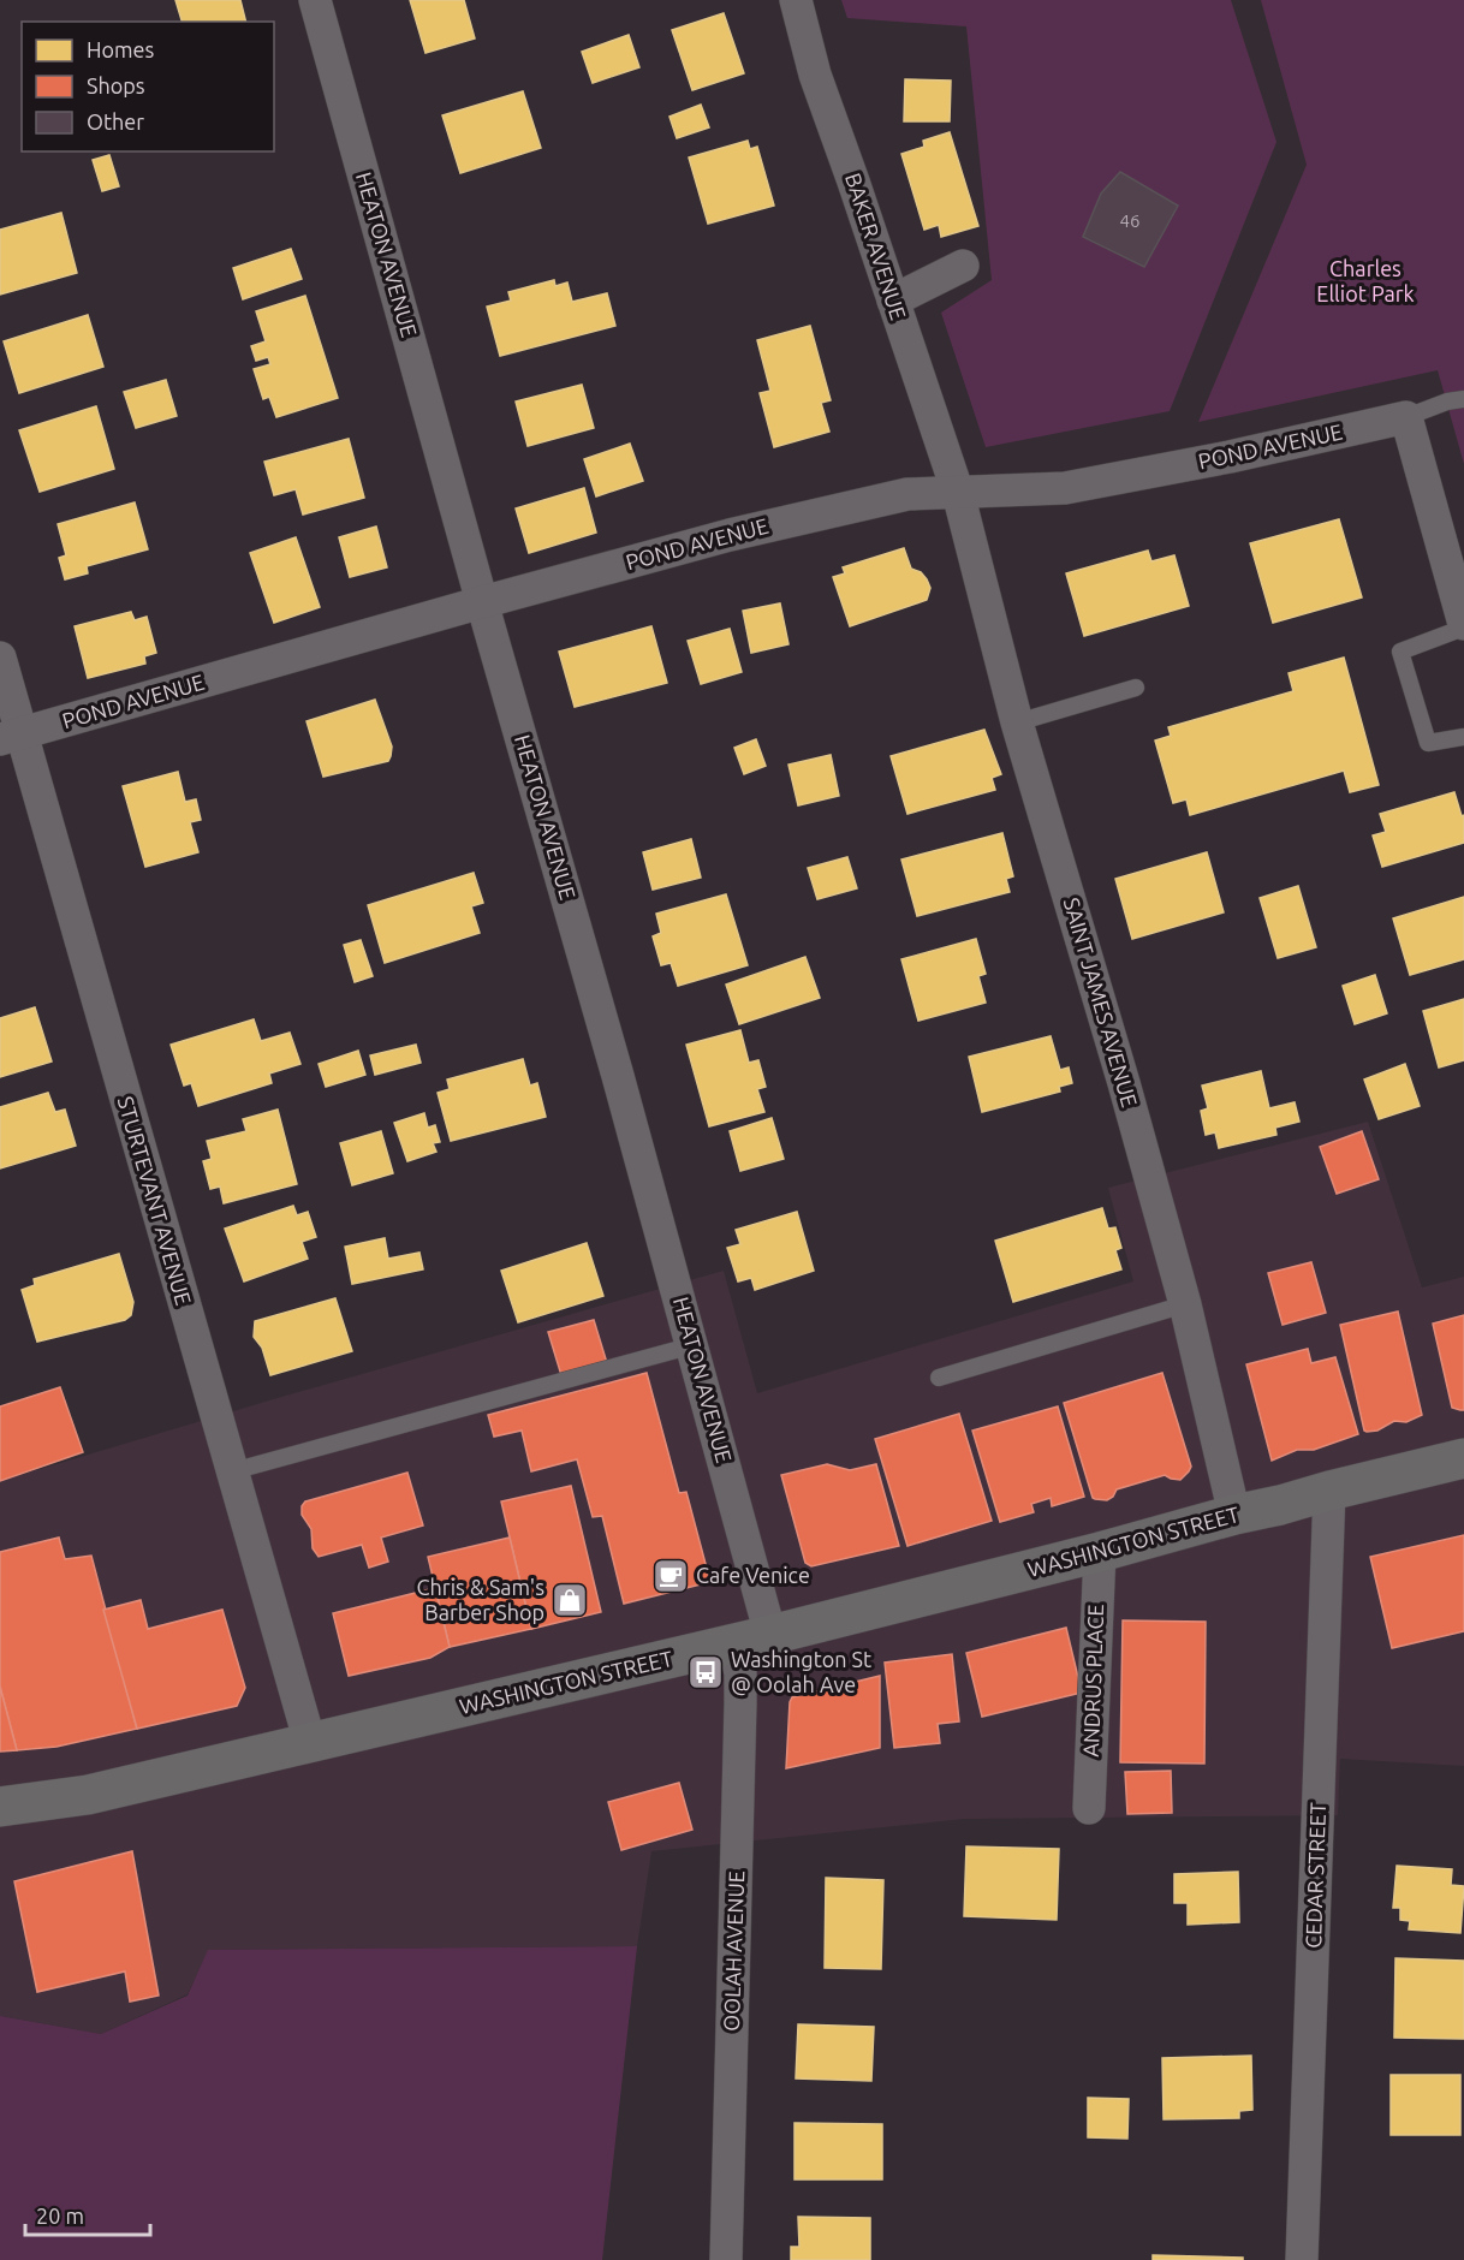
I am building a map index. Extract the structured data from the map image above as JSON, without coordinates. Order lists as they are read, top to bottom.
{
  "streets": {
    "main road": ["WASHINGTON STREET"],
    "street": [
      "BAKER AVENUE",
      "HEATON AVENUE",
      "POND AVENUE",
      "SAINT JAMES AVENUE",
      "STURTEVANT AVENUE",
      "ANDRUS PLACE",
      "CEDAR STREET",
      "OOLAH AVENUE"
    ]
  },
  "crossings": [
    ["BAKER AVENUE", "POND AVENUE"],
    ["BAKER AVENUE", "SAINT JAMES AVENUE"],
    ["HEATON AVENUE", "POND AVENUE"],
    ["HEATON AVENUE", "WASHINGTON STREET"],
    ["POND AVENUE", "SAINT JAMES AVENUE"],
    ["POND AVENUE", "STURTEVANT AVENUE"],
    ["SAINT JAMES AVENUE", "WASHINGTON STREET"],
    ["STURTEVANT AVENUE", "WASHINGTON STREET"],
    ["WASHINGTON STREET", "ANDRUS PLACE"],
    ["WASHINGTON STREET", "CEDAR STREET"],
    ["WASHINGTON STREET", "OOLAH AVENUE"]
  ],
  "parks": ["Charles Elliot Park"],
  "places": {
    "cafe": ["Cafe Venice"],
    "shop": ["Chris & Sam's Barber Shop"],
    "bus stop": ["Washington St @ Oolah Ave"]
  },
  "house_numbers": ["46"],
  "legend": ["Homes", "Shops", "Other"],
  "scale_bar": "20 m"
}
